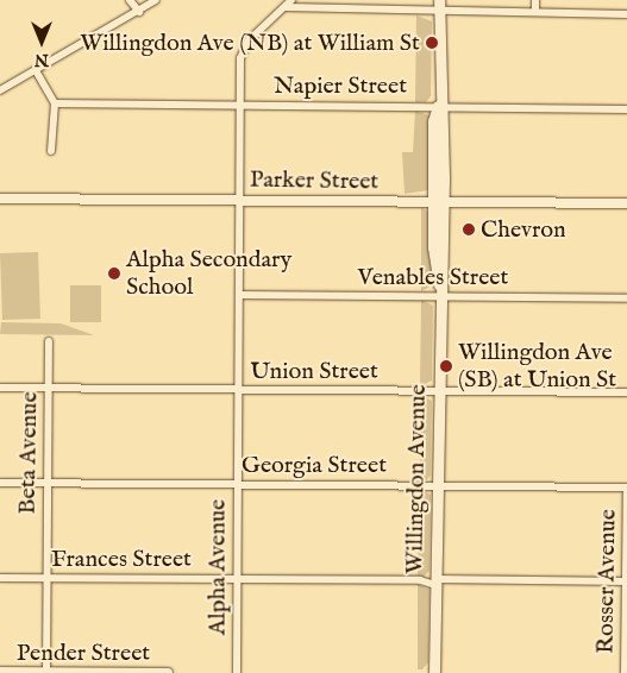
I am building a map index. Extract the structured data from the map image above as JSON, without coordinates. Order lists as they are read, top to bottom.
{
  "streets": {
    "main road": ["Willingdon Avenue"],
    "street": [
      "Napier Street",
      "Parker Street",
      "Venables Street",
      "Union Street",
      "Beta Avenue",
      "Georgia Street",
      "Frances Street",
      "Alpha Avenue",
      "Rosser Avenue",
      "Pender Street"
    ]
  },
  "crossings": [
    ["Napier Street", "Willingdon Avenue"],
    ["Napier Street", "Alpha Avenue"],
    ["Parker Street", "Willingdon Avenue"],
    ["Parker Street", "Alpha Avenue"],
    ["Venables Street", "Willingdon Avenue"],
    ["Venables Street", "Alpha Avenue"],
    ["Union Street", "Beta Avenue"],
    ["Union Street", "Willingdon Avenue"],
    ["Union Street", "Alpha Avenue"],
    ["Beta Avenue", "Georgia Street"],
    ["Beta Avenue", "Frances Street"],
    ["Beta Avenue", "Pender Street"],
    ["Georgia Street", "Willingdon Avenue"],
    ["Georgia Street", "Alpha Avenue"],
    ["Georgia Street", "Rosser Avenue"],
    ["Willingdon Avenue", "Frances Street"],
    ["Frances Street", "Alpha Avenue"],
    ["Frances Street", "Rosser Avenue"]
  ],
  "places": [
    "Willingdon Ave (NB) at William St",
    "Chevron",
    "Alpha Secondary School",
    "Willingdon Ave (SB) at Union St"
  ],
  "north": "bottom"
}
